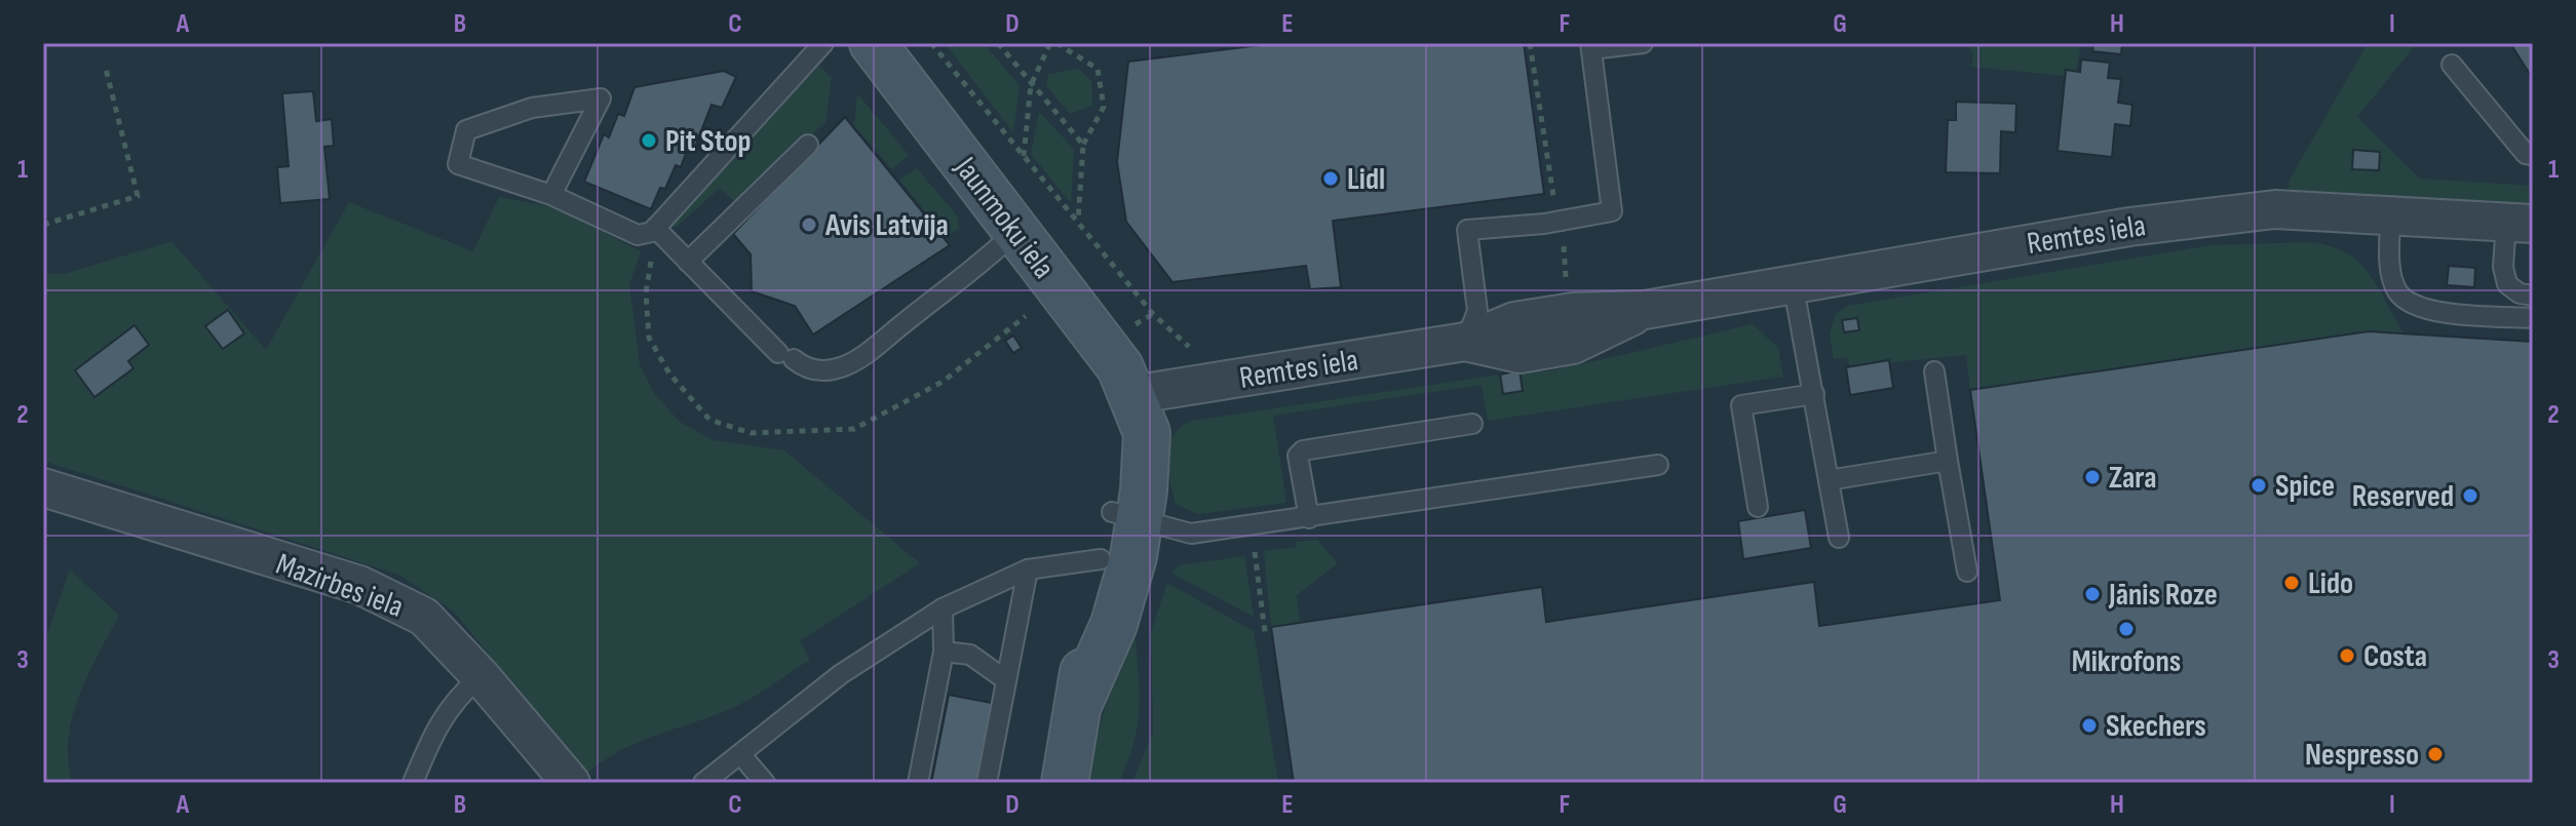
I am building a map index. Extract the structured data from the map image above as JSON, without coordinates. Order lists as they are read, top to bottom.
{
  "streets": {
    "street": ["Jaunmoku iela", "Remtes iela", "Mazirbes iela"]
  },
  "crossings": [
    ["Jaunmoku iela", "Remtes iela"]
  ],
  "places": [
    "Pit Stop",
    "Lidl",
    "Avis Latvija",
    "Zara",
    "Spice",
    "Reserved",
    "Lido",
    "Jānis Roze",
    "Mikrofons",
    "Costa",
    "Skechers",
    "Nespresso"
  ],
  "grid": {
    "columns": [
      "A",
      "B",
      "C",
      "D",
      "E",
      "F",
      "G",
      "H",
      "I"
    ],
    "rows": ["1", "2", "3"]
  }
}
